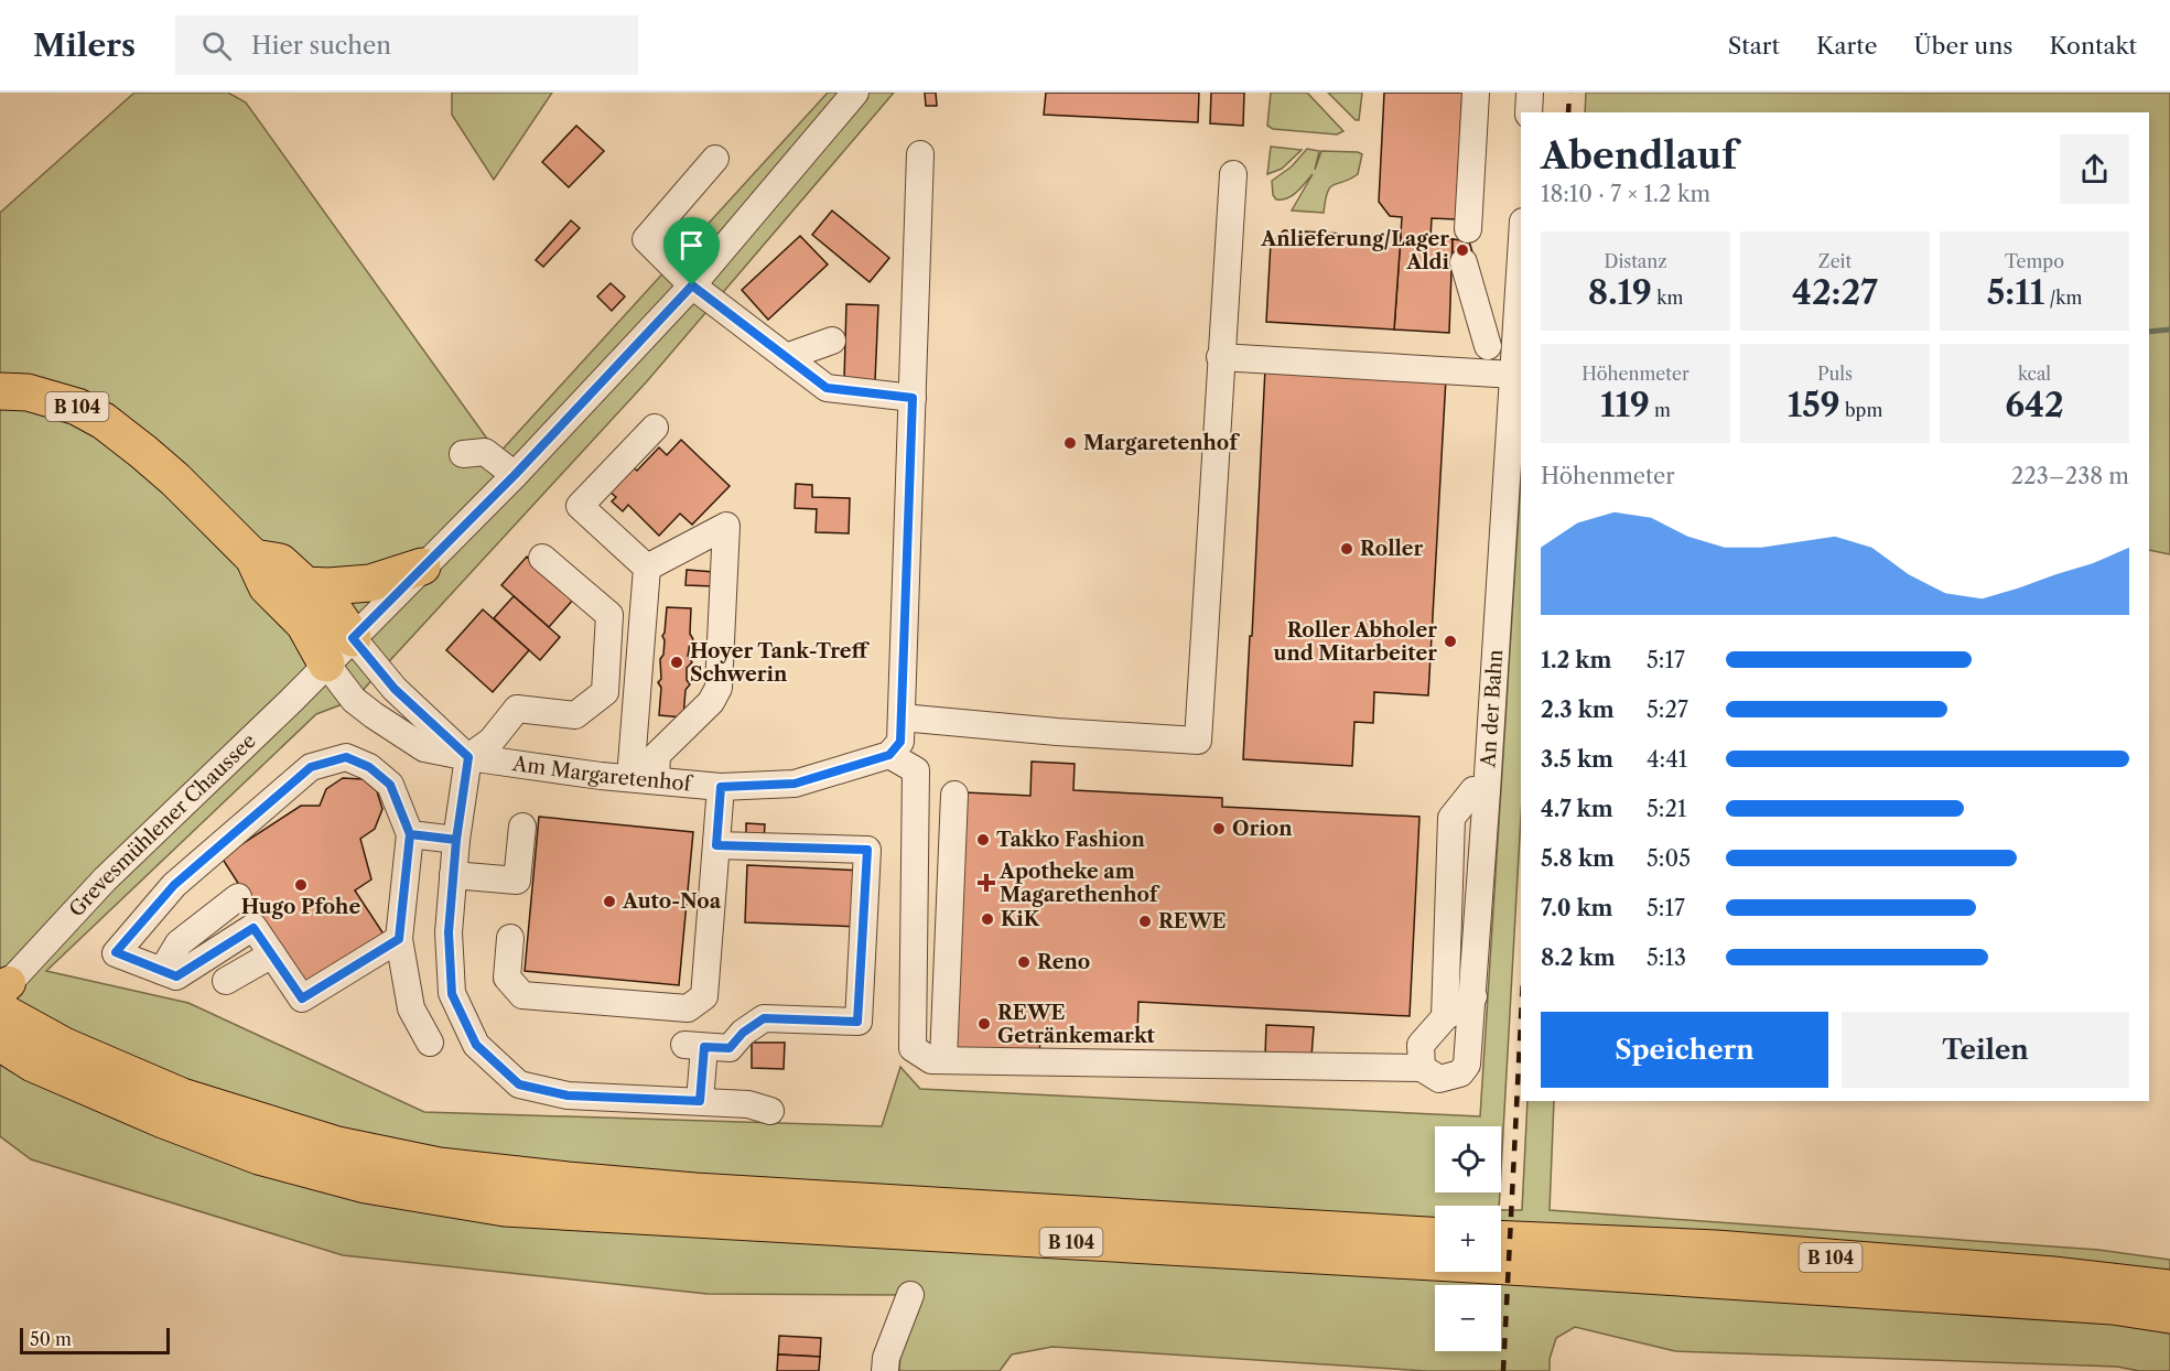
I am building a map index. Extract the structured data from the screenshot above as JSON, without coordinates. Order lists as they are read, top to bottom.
{
  "streets": {
    "highway": ["B 104"],
    "street": ["An der Bahn", "Am Margaretenhof", "Grevesmühlener Chaussee"]
  },
  "crossings": [
    ["B 104", "Am Margaretenhof"],
    ["B 104", "Grevesmühlener Chaussee"],
    ["Am Margaretenhof", "Grevesmühlener Chaussee"]
  ],
  "places": {
    "other": [
      "Anlieferung/Lager Aldi",
      "Margaretenhof",
      "Roller",
      "Roller Abholer und Mitarbeiter",
      "Hoyer Tank-Treff Schwerin",
      "Orion",
      "Takko Fashion",
      "Hugo Pfohe",
      "Auto-Noa",
      "KiK",
      "REWE",
      "Reno",
      "REWE Getränkemarkt"
    ],
    "health": ["Apotheke am Magarethenhof"]
  },
  "scale_bar": "50 m",
  "page": {
    "header": "Milers",
    "search": "Hier suchen",
    "nav": [
      "Start",
      "Karte",
      "Über uns",
      "Kontakt"
    ],
    "heading": ["Abendlauf", "18:10 · 7 × 1.2 km"],
    "stats": [
      ["Distanz", "8.19 km"],
      ["Zeit", "42:27"],
      ["Tempo", "5:11 /km"],
      ["Höhenmeter", "119 m"],
      ["Puls", "159 bpm"],
      ["kcal", "642"]
    ],
    "chart": ["Höhenmeter", "223–238 m"],
    "list": [
      {
        "name": "1.2 km",
        "note": "5:17"
      },
      {
        "name": "2.3 km",
        "note": "5:27"
      },
      {
        "name": "3.5 km",
        "note": "4:41"
      },
      {
        "name": "4.7 km",
        "note": "5:21"
      },
      {
        "name": "5.8 km",
        "note": "5:05"
      },
      {
        "name": "7.0 km",
        "note": "5:17"
      },
      {
        "name": "8.2 km",
        "note": "5:13"
      }
    ],
    "buttons": ["Speichern", "Teilen"],
    "map_buttons": ["+", "−"],
    "scale": "50 m"
  }
}
